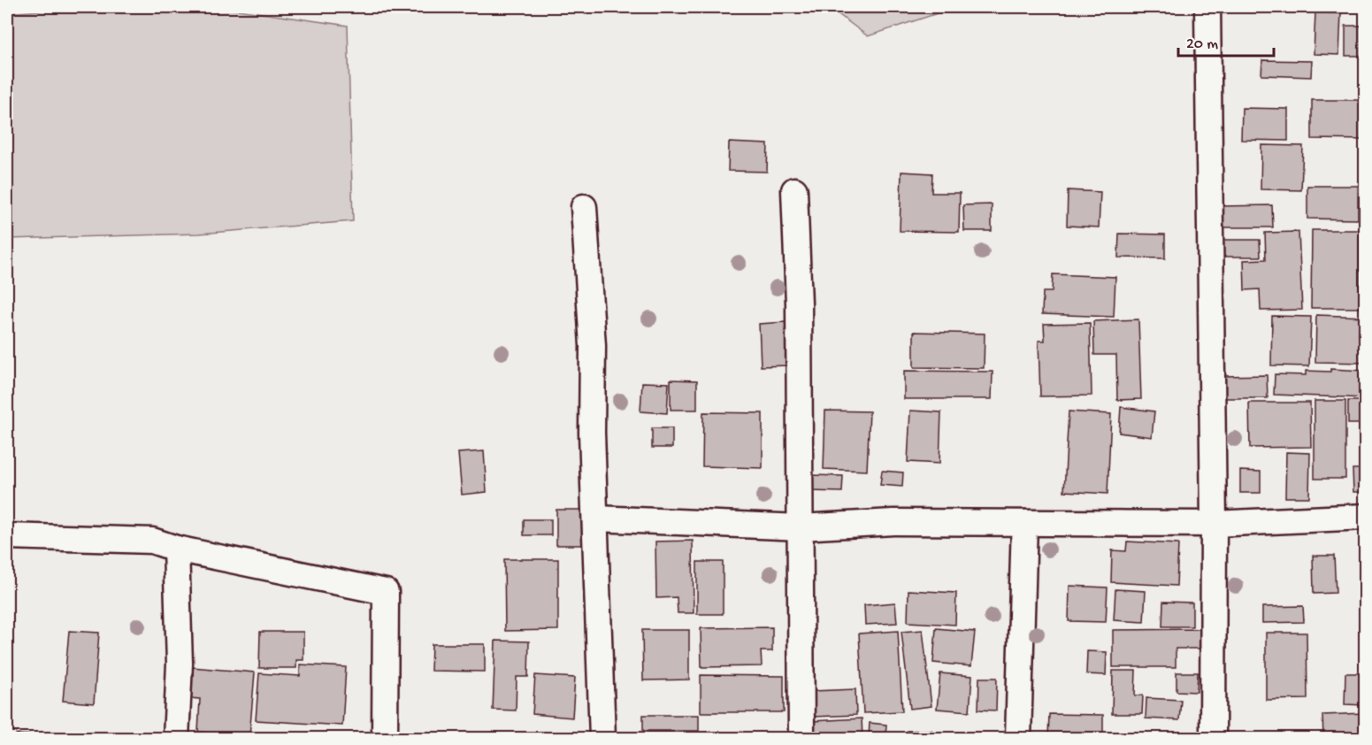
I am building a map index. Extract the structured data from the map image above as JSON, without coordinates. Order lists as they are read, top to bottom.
{
  "scale_bar": "20 m"
}
